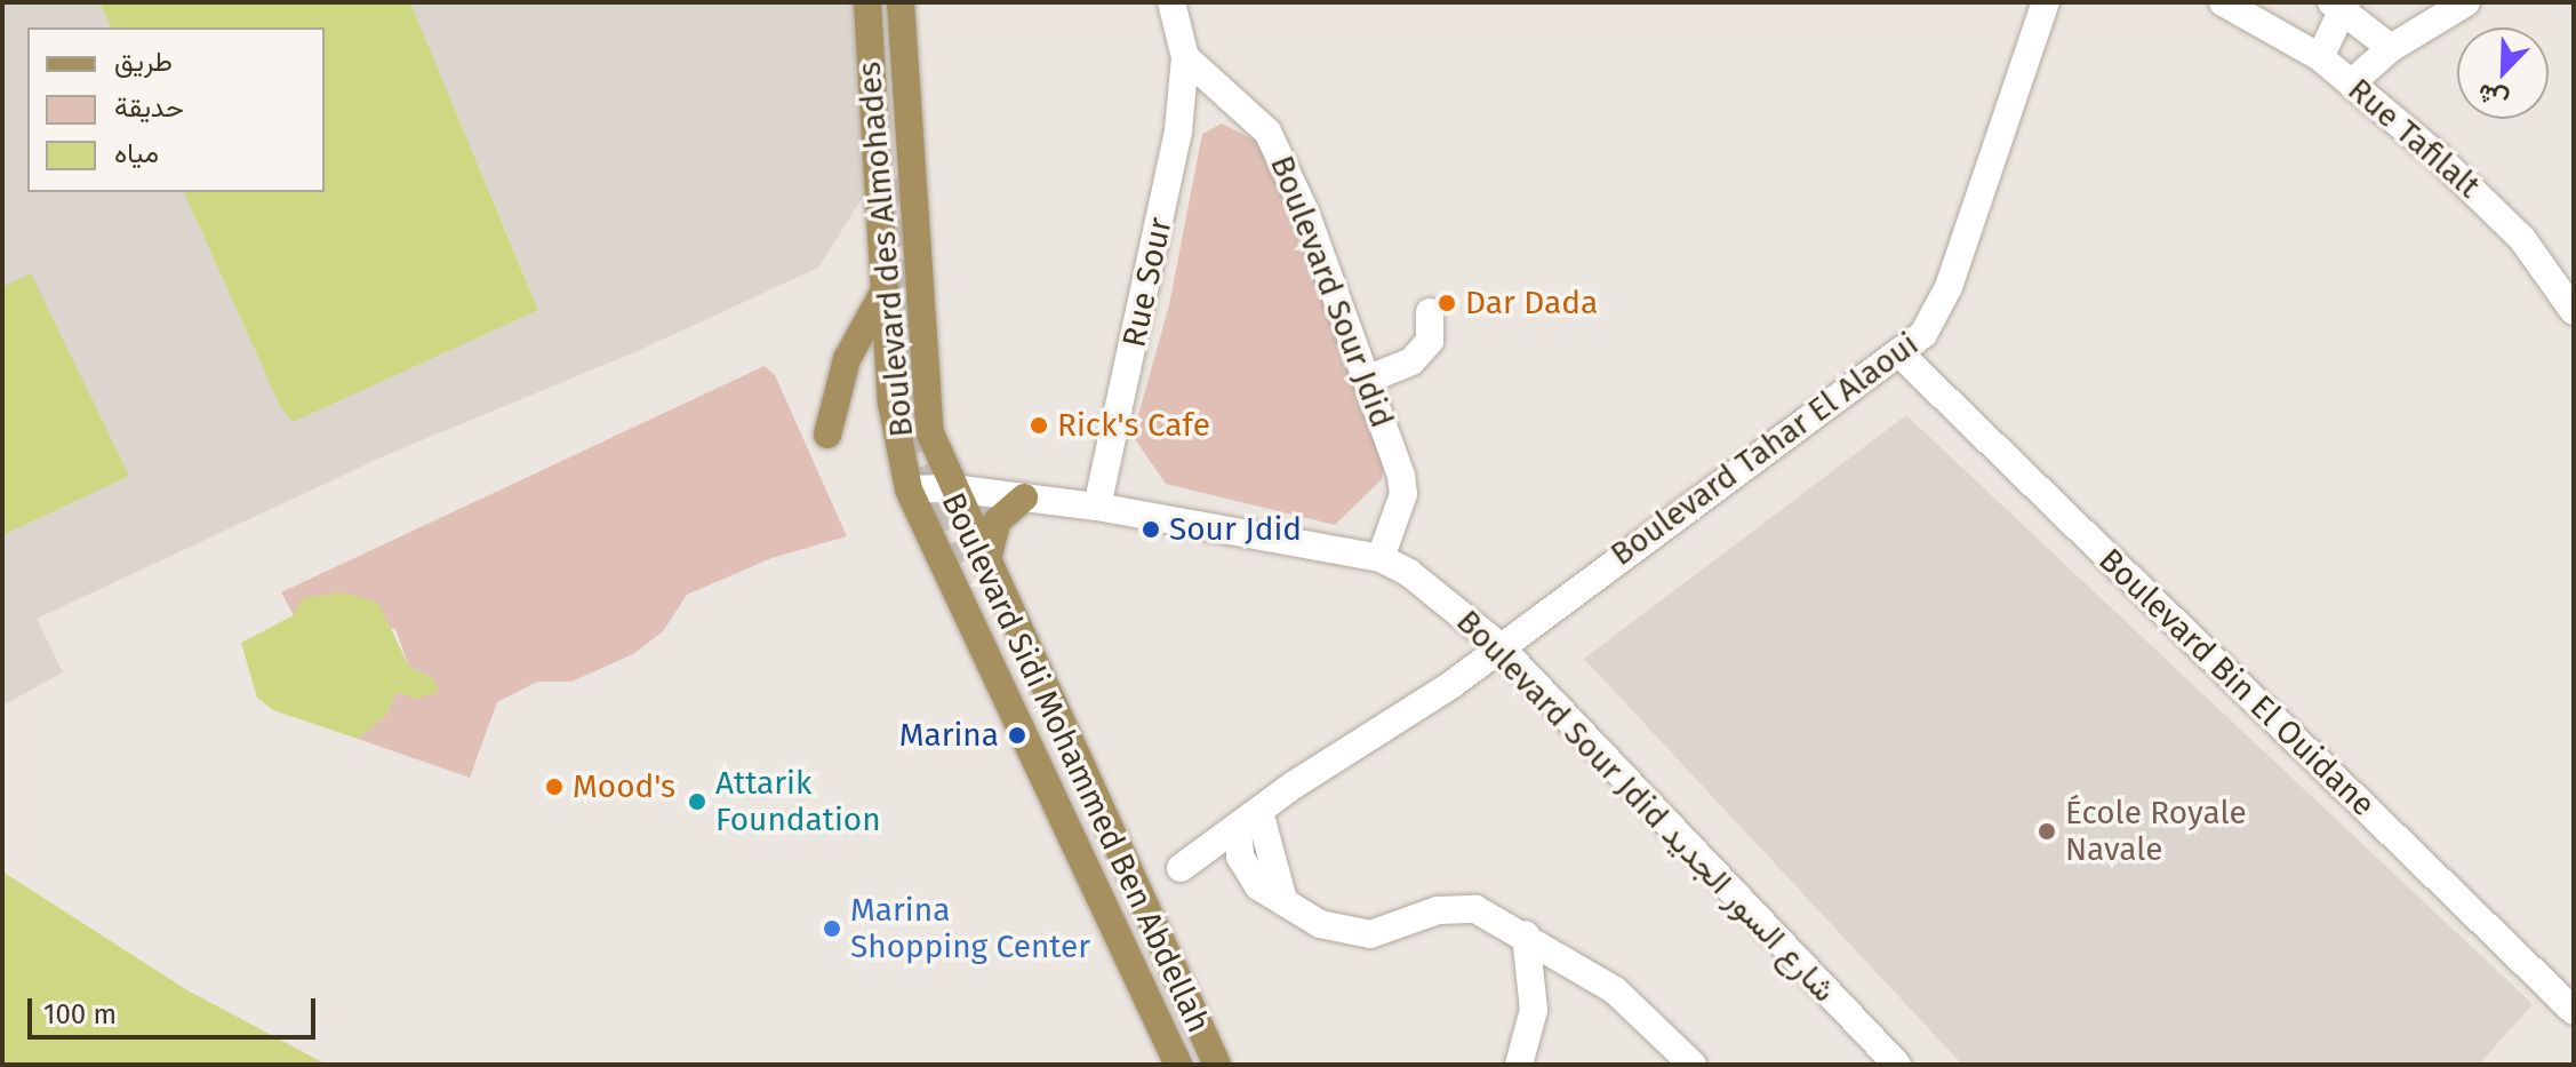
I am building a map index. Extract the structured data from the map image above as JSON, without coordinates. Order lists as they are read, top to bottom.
{
  "streets": {
    "main road": ["Boulevard des Almohades", "Boulevard Sidi Mohammed Ben Abdellah"],
    "street": [
      "Rue Tafilalt",
      "Rue Sour",
      "Boulevard Sour Jdid",
      "Boulevard Tahar El Alaoui",
      "Boulevard Bin El Ouidane",
      "Boulevard Sour Jdid شارع السور الجديد"
    ]
  },
  "crossings": [
    ["Boulevard des Almohades", "Boulevard Sidi Mohammed Ben Abdellah"],
    ["Boulevard des Almohades", "Boulevard Sour Jdid شارع السور الجديد"],
    ["Rue Sour", "Boulevard Sour Jdid"],
    ["Rue Sour", "Boulevard Sour Jdid شارع السور الجديد"],
    ["Boulevard Sour Jdid", "Boulevard Sour Jdid شارع السور الجديد"],
    ["Boulevard Tahar El Alaoui", "Boulevard Bin El Ouidane"],
    ["Boulevard Tahar El Alaoui", "Boulevard Sour Jdid شارع السور الجديد"],
    ["Boulevard Sidi Mohammed Ben Abdellah", "Boulevard Sour Jdid شارع السور الجديد"]
  ],
  "places": [
    "Dar Dada",
    "Rick's Cafe",
    "Sour Jdid",
    "Marina",
    "Mood's",
    "Attarik Foundation",
    "École Royale Navale",
    "Marina Shopping Center"
  ],
  "legend": ["طريق", "حديقة", "مياه"],
  "scale_bar": "100 m",
  "north": "bottom left"
}
